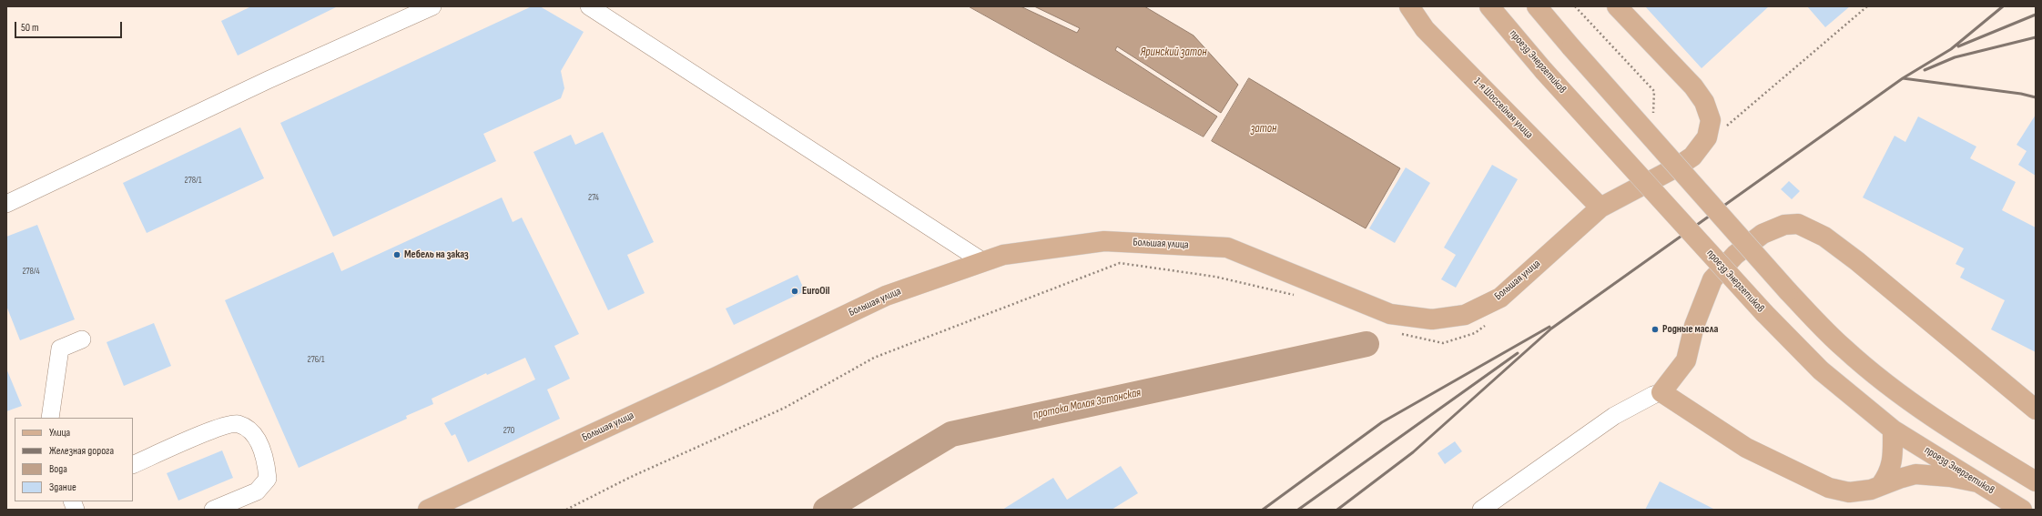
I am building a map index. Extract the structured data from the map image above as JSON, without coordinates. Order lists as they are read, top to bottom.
{
  "streets": {
    "main road": ["проезд Энергетиков", "1-я Шоссейная улица", "Большая улица"]
  },
  "crossings": [
    ["1-я Шоссейная улица", "Большая улица"]
  ],
  "water": ["Яринский затон", "затон", "протока Малая Затонская"],
  "places": ["Мебель на заказ", "EuroOil", "Родные масла"],
  "house_numbers": [
    "278/1",
    "274",
    "278/4",
    "276/1",
    "270"
  ],
  "legend": [
    "Улица",
    "Железная дорога",
    "Вода",
    "Здание"
  ],
  "scale_bar": "50 m"
}
